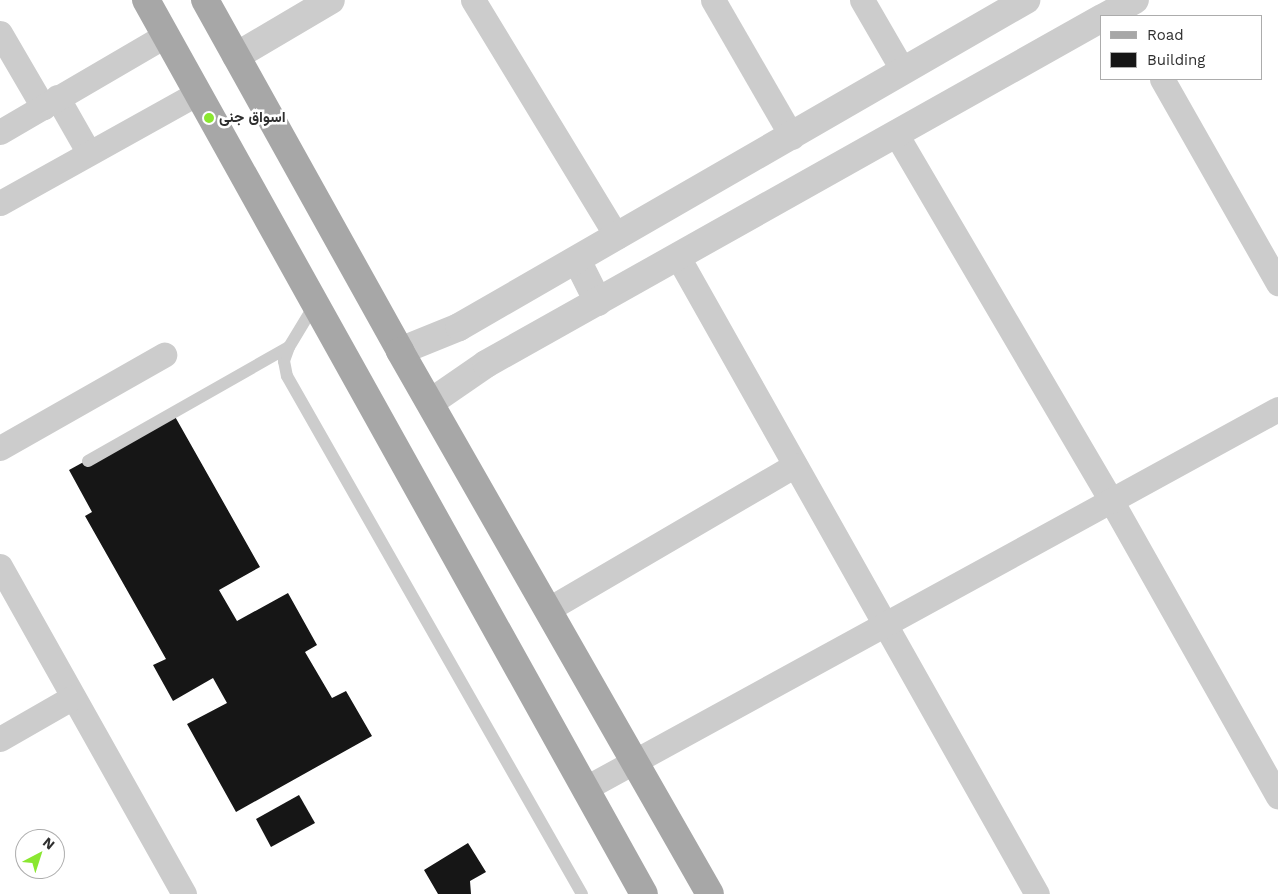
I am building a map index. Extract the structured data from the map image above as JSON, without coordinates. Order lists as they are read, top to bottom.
{
  "places": ["اسواق جنى"],
  "legend": ["Road", "Building"],
  "north": "top right"
}
